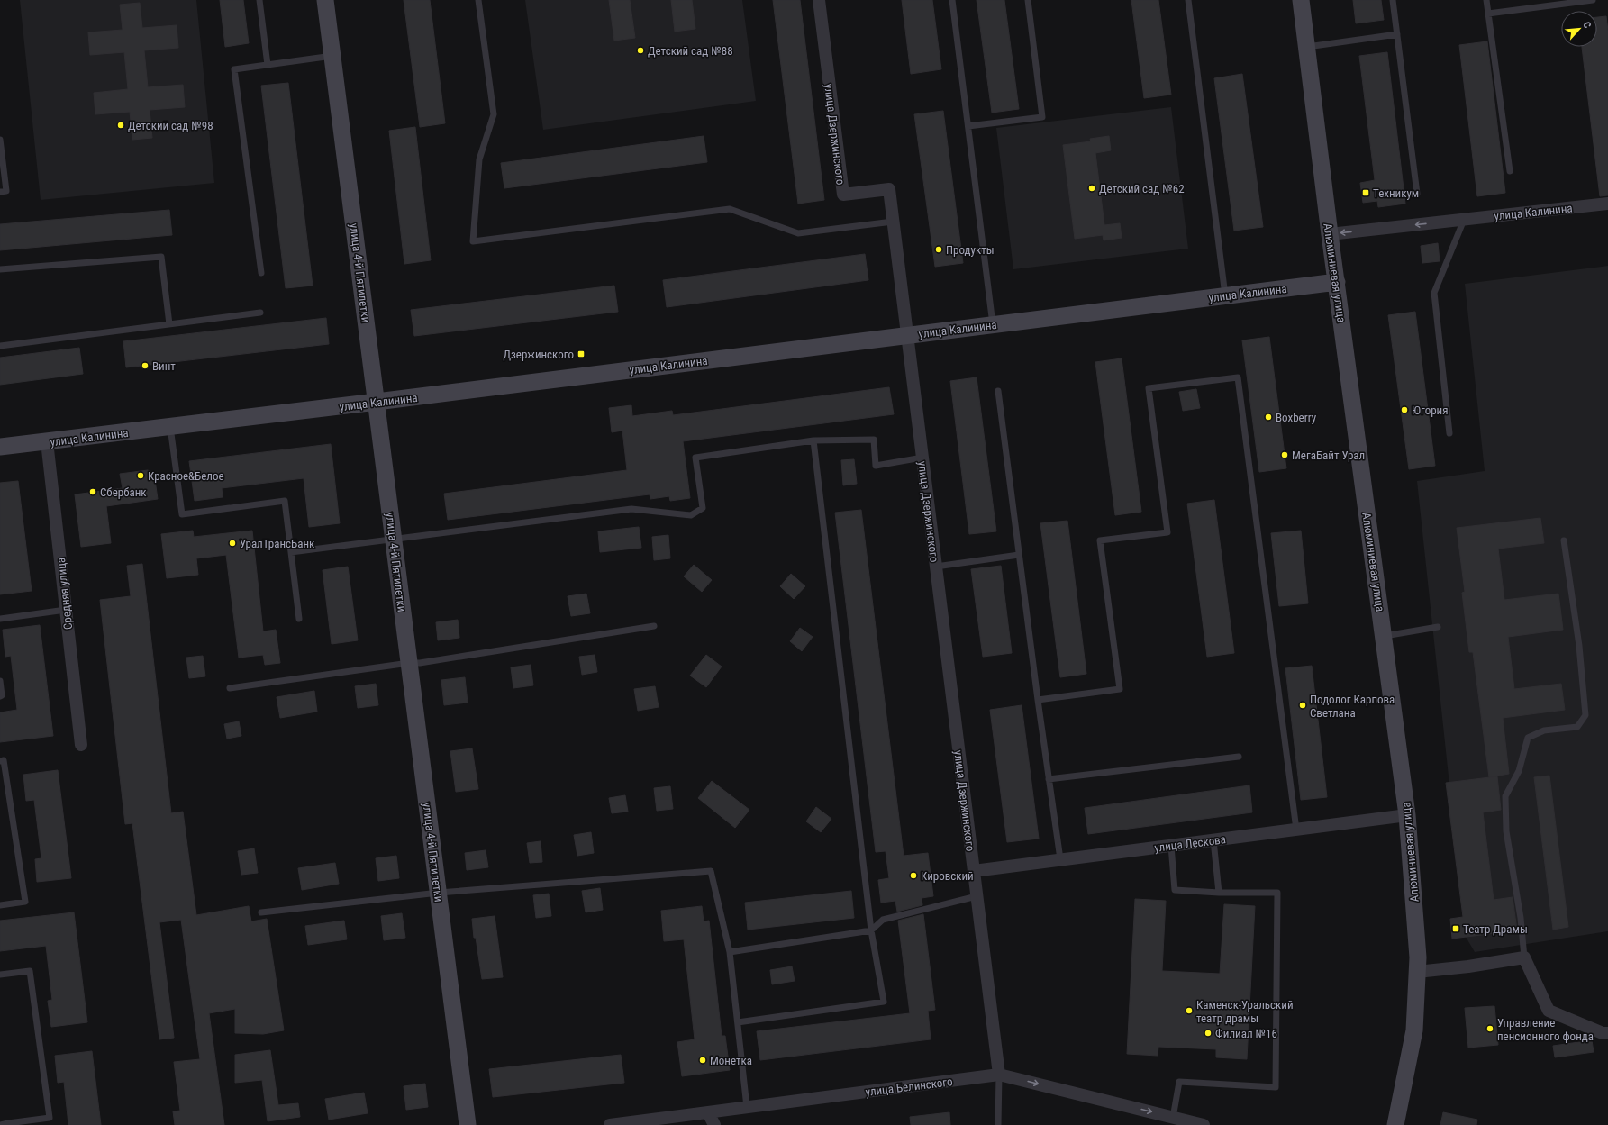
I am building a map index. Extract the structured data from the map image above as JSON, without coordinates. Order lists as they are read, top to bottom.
{
  "streets": {
    "main road": ["улица Калинина", "улица 4-й Пятилетки", "Алюминиевая улица"],
    "street": [
      "улица Дзержинского",
      "Средняя улица",
      "улица Лескова",
      "улица Белинского"
    ]
  },
  "crossings": [
    ["улица Дзержинского", "улица Калинина"],
    ["улица Дзержинского", "улица Лескова"],
    ["улица Дзержинского", "улица Белинского"],
    ["улица Калинина", "улица 4-й Пятилетки"],
    ["улица Калинина", "Алюминиевая улица"],
    ["улица Калинина", "Средняя улица"],
    ["Алюминиевая улица", "улица Лескова"]
  ],
  "places": {
    "other": [
      "Детский сад №88",
      "Детский сад №98",
      "Детский сад №62",
      "Продукты",
      "Винт",
      "Югория",
      "Boxberry",
      "МегаБайт Урал",
      "Красное&Белое",
      "Сбербанк",
      "УралТрансБанк",
      "Подолог Карпова Светлана",
      "Кировский",
      "Каменск-Уральский театр драмы",
      "Управление пенсионного фонда",
      "Филиал №16",
      "Монетка"
    ],
    "transit": ["Техникум", "Дзержинского", "Театр Драмы"]
  },
  "north": "top right"
}
